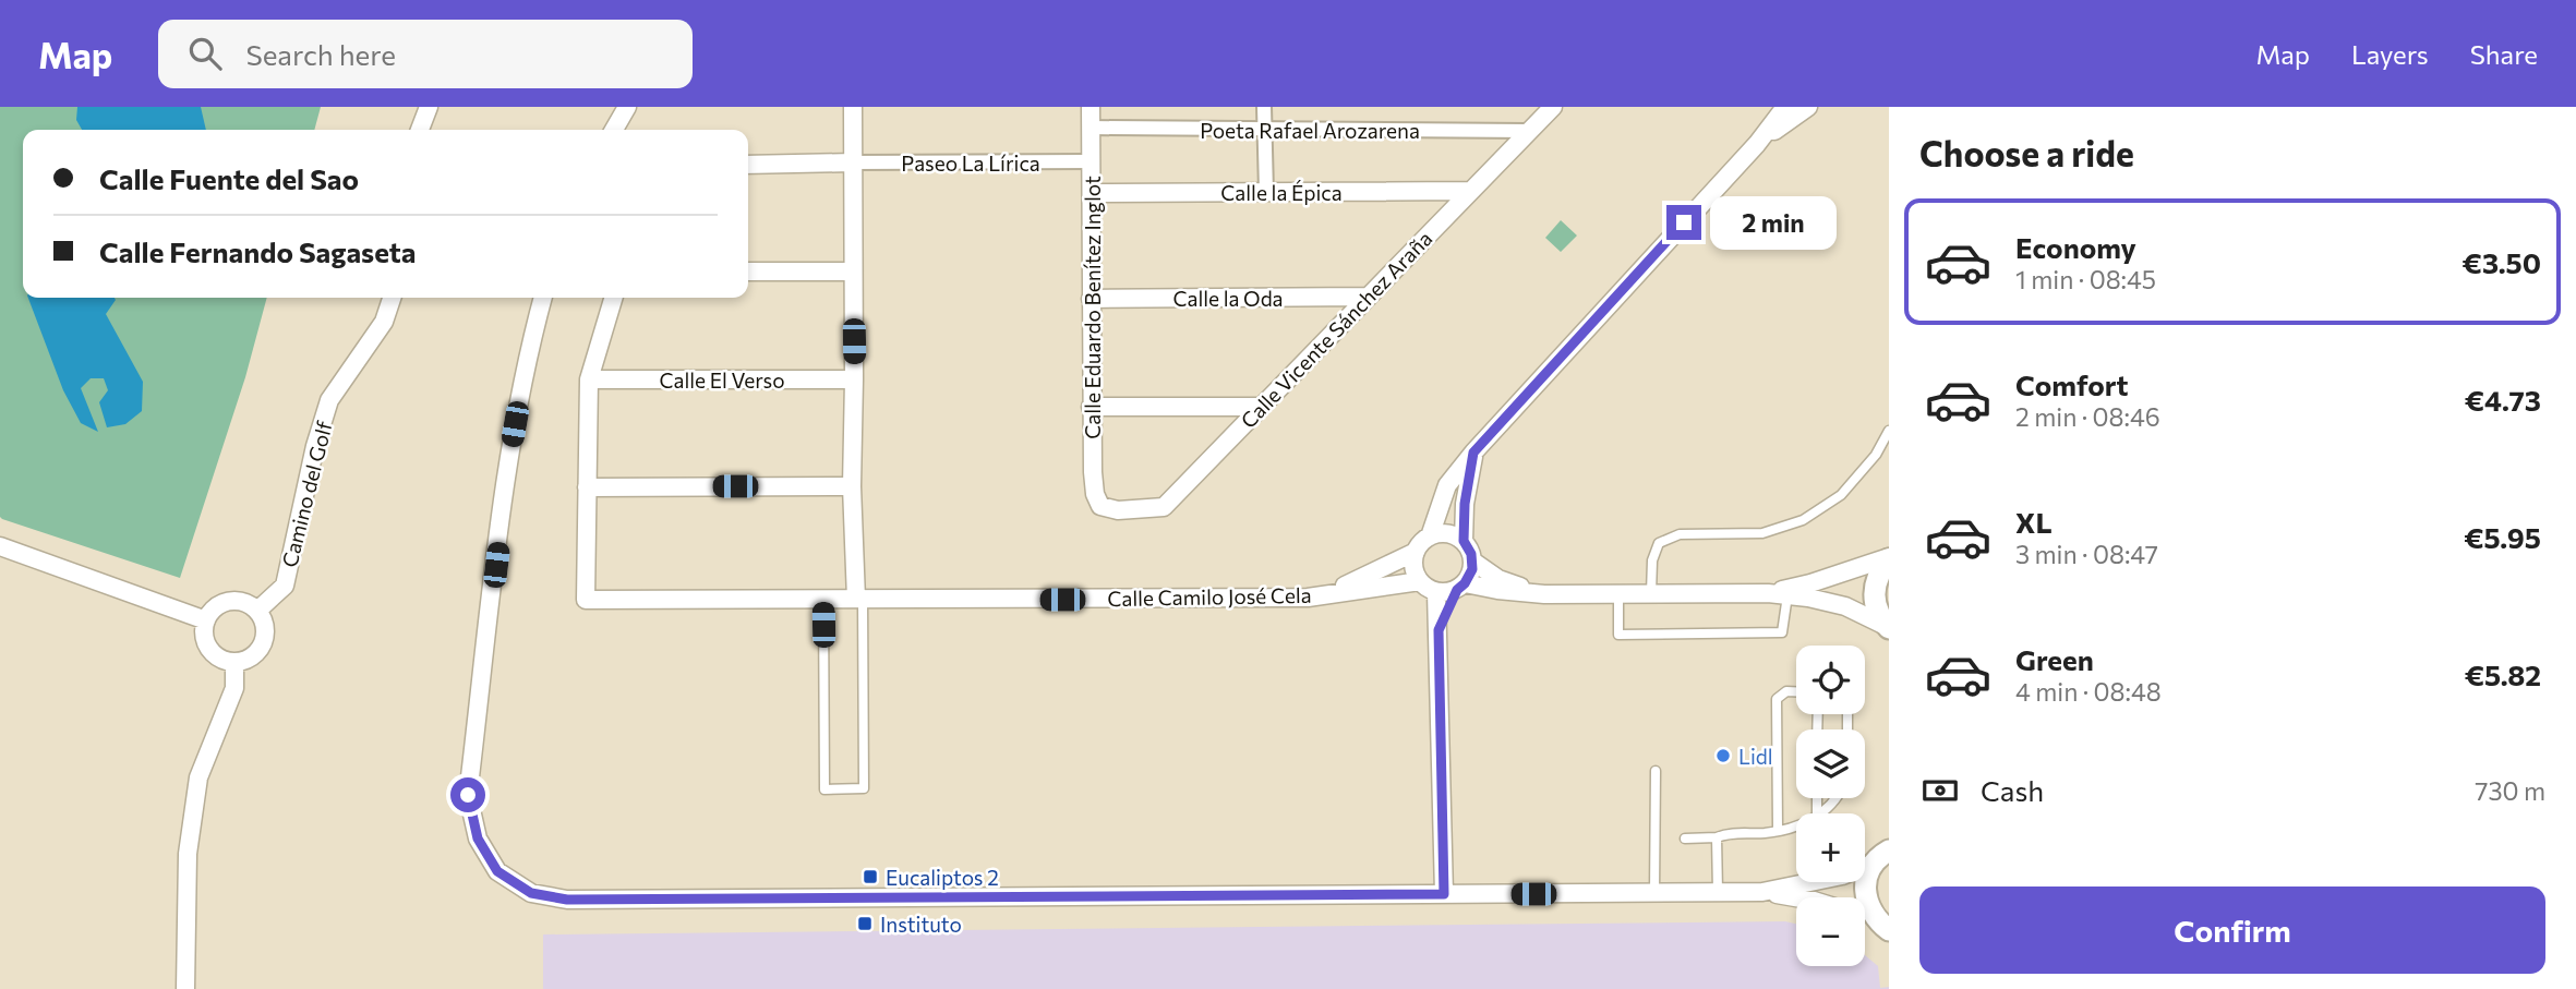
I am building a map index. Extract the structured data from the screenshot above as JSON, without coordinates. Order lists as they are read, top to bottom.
{
  "streets": {
    "street": [
      "Poeta Rafael Arozarena",
      "Paseo La Lírica",
      "Calle la Épica",
      "Calle la Oda",
      "Calle Eduardo Benítez Inglot",
      "Calle Vicente Sánchez Araña",
      "Calle El Verso",
      "Camino del Golf",
      "Calle Camilo José Cela"
    ]
  },
  "crossings": [
    ["Poeta Rafael Arozarena", "Calle Eduardo Benítez Inglot"],
    ["Poeta Rafael Arozarena", "Calle Vicente Sánchez Araña"],
    ["Paseo La Lírica", "Calle Eduardo Benítez Inglot"],
    ["Calle la Épica", "Calle Eduardo Benítez Inglot"],
    ["Calle la Épica", "Calle Vicente Sánchez Araña"],
    ["Calle la Oda", "Calle Eduardo Benítez Inglot"],
    ["Calle la Oda", "Calle Vicente Sánchez Araña"],
    ["Calle Eduardo Benítez Inglot", "Calle Vicente Sánchez Araña"]
  ],
  "places": {
    "other": ["Lidl"],
    "transit": ["Eucaliptos 2", "Instituto"]
  },
  "page": {
    "header": "Map",
    "search": "Search here",
    "nav": ["Map", "Layers", "Share"],
    "heading": "Choose a ride",
    "banner": ["Calle Fuente del Sao", "Calle Fernando Sagaseta"],
    "bubble": "2 min",
    "list": [
      {
        "name": "Economy",
        "note": "1 min · 08:45",
        "value": "€3.50"
      },
      {
        "name": "Comfort",
        "note": "2 min · 08:46",
        "value": "€4.73"
      },
      {
        "name": "XL",
        "note": "3 min · 08:47",
        "value": "€5.95"
      },
      {
        "name": "Green",
        "note": "4 min · 08:48",
        "value": "€5.82"
      }
    ],
    "map_buttons": ["+", "−"],
    "pay": ["Cash", "730 m"],
    "buttons": "Confirm"
  }
}
